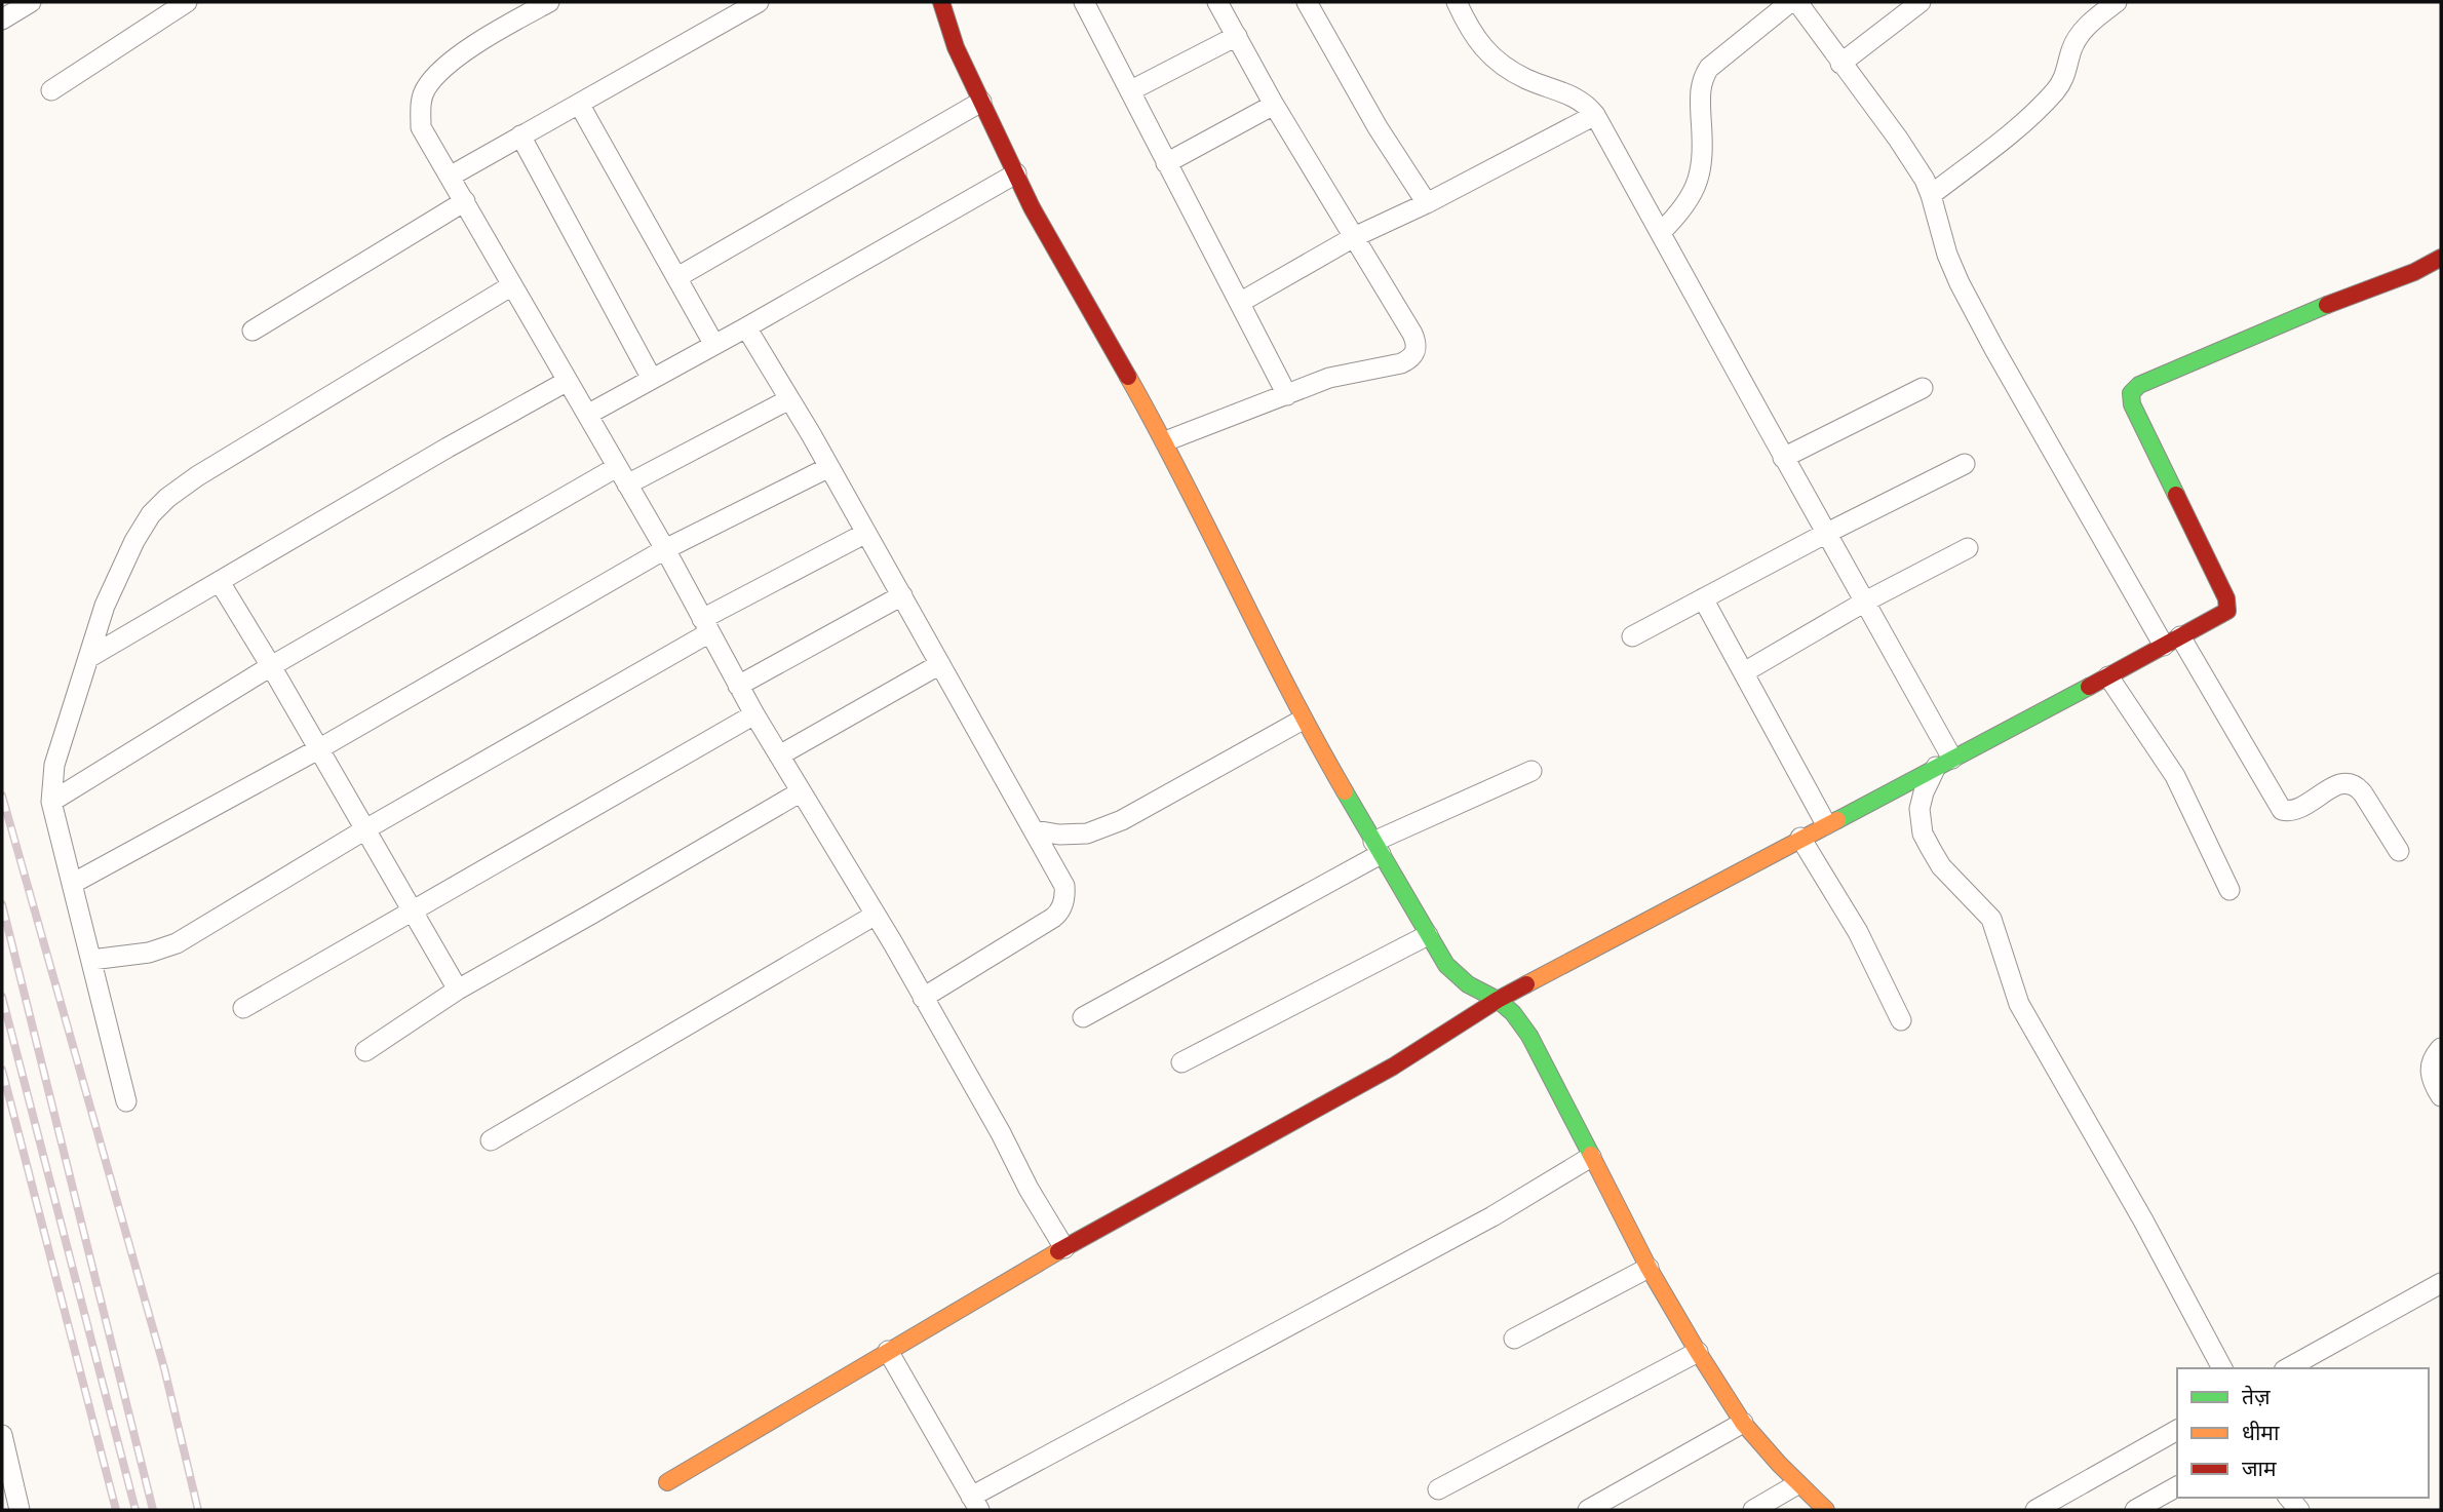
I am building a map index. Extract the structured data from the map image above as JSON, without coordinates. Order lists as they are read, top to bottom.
{
  "legend": ["तेज़", "धीमा", "जाम"]
}
